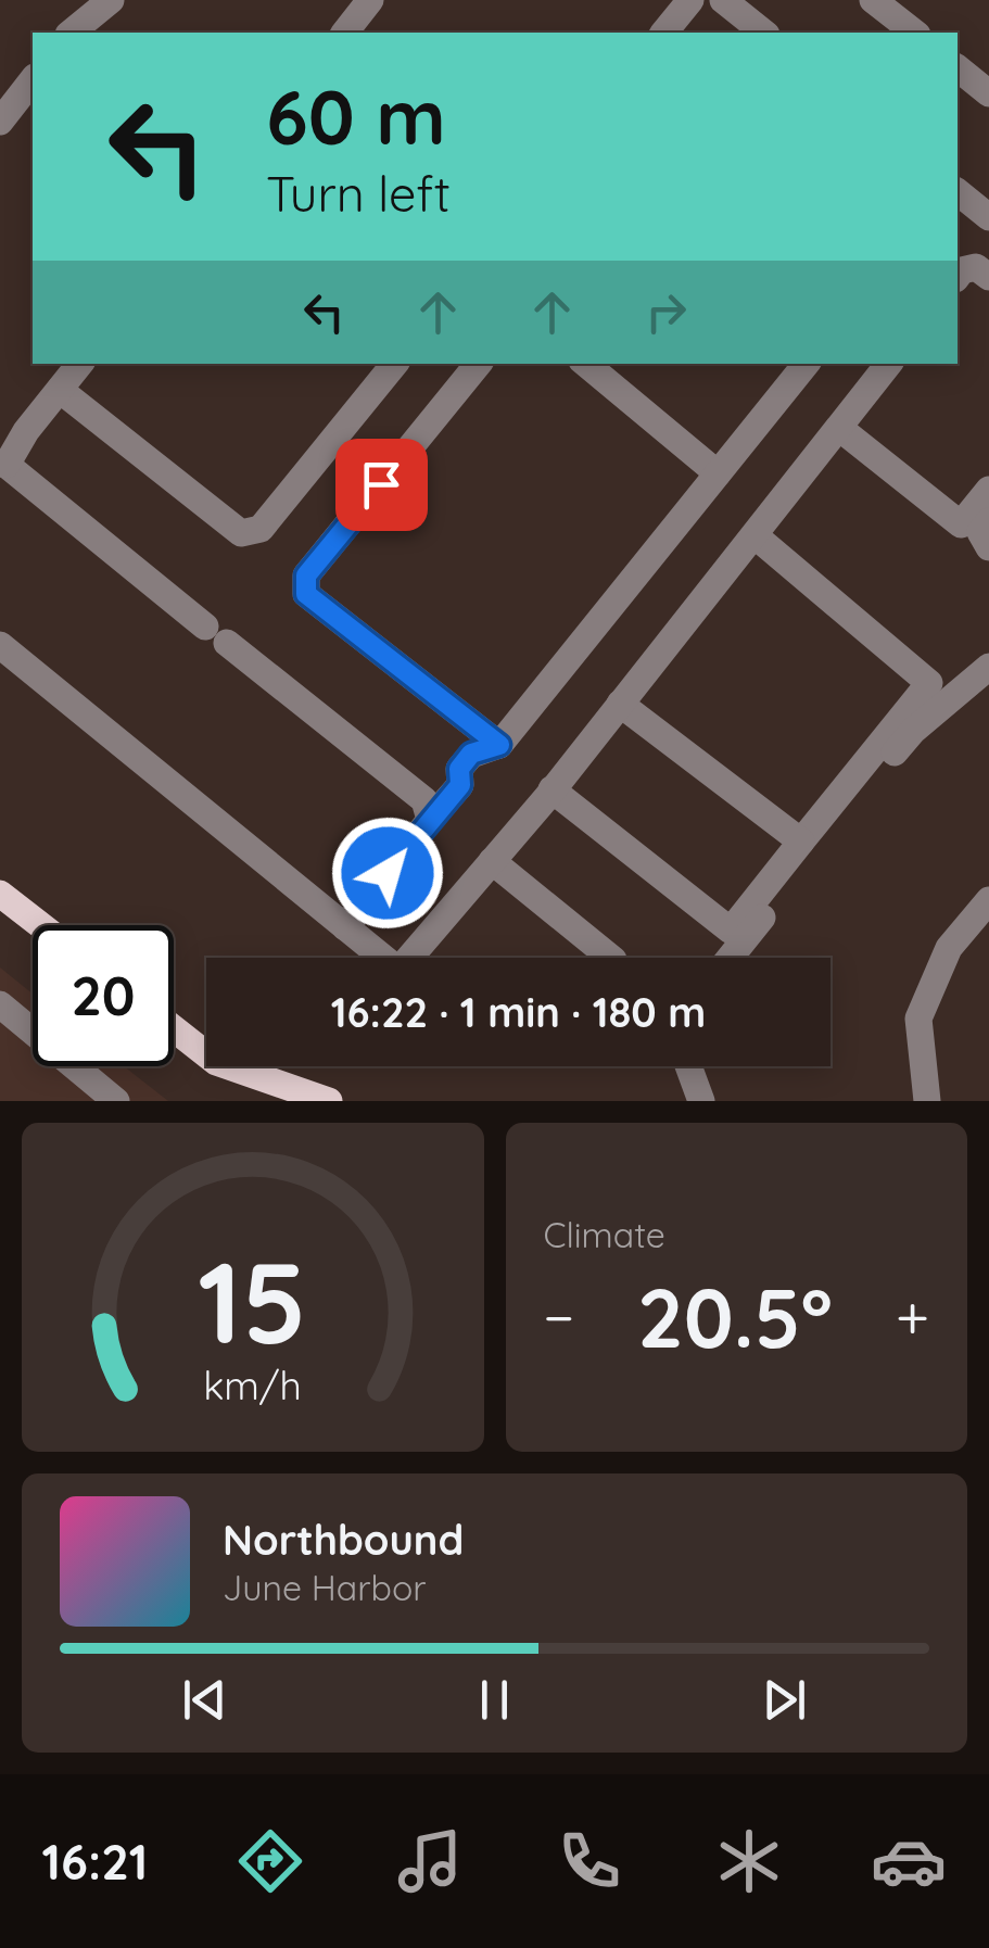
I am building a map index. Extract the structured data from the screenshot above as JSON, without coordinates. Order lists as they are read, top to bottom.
{
  "page": {
    "turn": ["60 m", "Turn left"],
    "limit": "20",
    "trip": "16:22 · 1 min · 180 m",
    "tile": "Climate",
    "heat": ["−", "20.5°", "+"],
    "song": ["Northbound", "June Harbor"],
    "tabs": "16:21",
    "gauge": ["15", "km/h"]
  }
}
